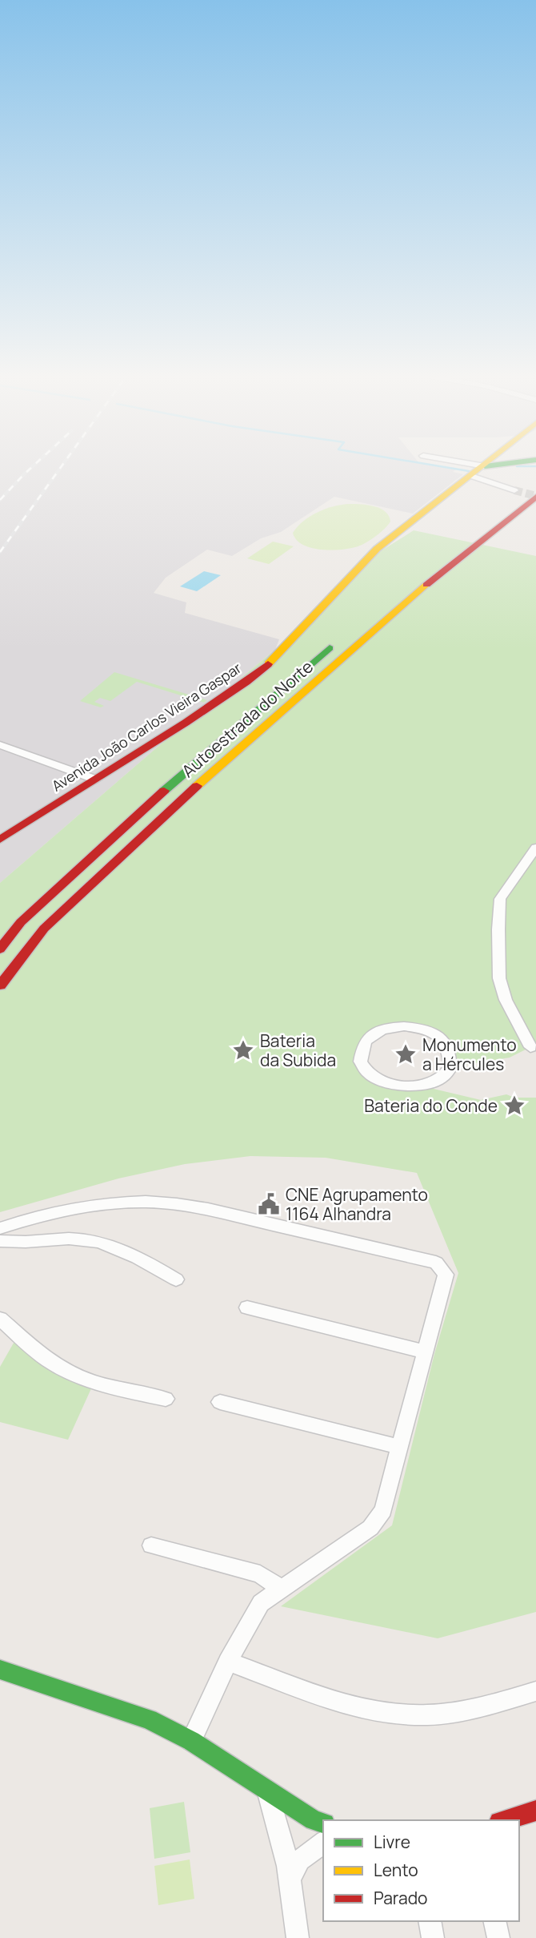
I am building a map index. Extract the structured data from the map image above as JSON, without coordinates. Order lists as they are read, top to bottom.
{
  "streets": {
    "main road": ["Autoestrada do Norte", "Avenida João Carlos Vieira Gaspar"]
  },
  "places": {
    "place": ["Bateria da Subida", "Monumento a Hércules", "Bateria do Conde"],
    "public building": ["CNE Agrupamento 1164 Alhandra"]
  },
  "legend": ["Livre", "Lento", "Parado"]
}
